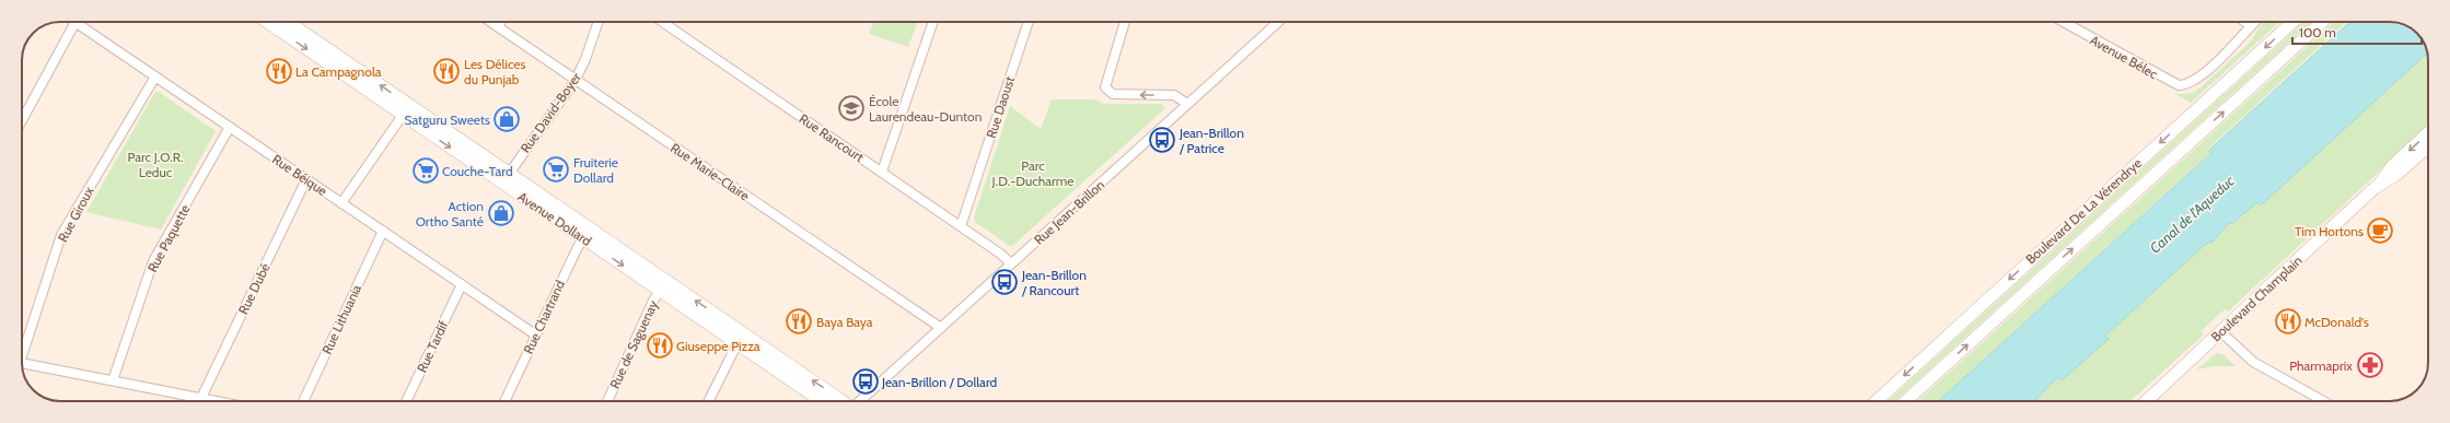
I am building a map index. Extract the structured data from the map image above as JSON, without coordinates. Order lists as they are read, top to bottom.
{
  "streets": {
    "main road": ["Boulevard De La Vérendrye", "Avenue Dollard", "Boulevard Champlain"],
    "street": [
      "Avenue Bélec",
      "Rue Daoust",
      "Rue David-Boyer",
      "Rue Rancourt",
      "Rue Marie-Claire",
      "Rue Béique",
      "Rue Jean-Brillon",
      "Rue Giroux",
      "Rue Paquette",
      "Rue Dubé",
      "Rue Chartrand",
      "Rue Lithuania",
      "Rue de Saguenay",
      "Rue Tardif"
    ]
  },
  "crossings": [
    ["Rue Daoust", "Rue Rancourt"],
    ["Rue David-Boyer", "Rue Marie-Claire"],
    ["Rue David-Boyer", "Avenue Dollard"],
    ["Rue Rancourt", "Rue Jean-Brillon"],
    ["Rue Marie-Claire", "Rue Jean-Brillon"],
    ["Rue Béique", "Rue Giroux"],
    ["Rue Béique", "Rue Paquette"],
    ["Rue Béique", "Rue Dubé"],
    ["Rue Béique", "Rue Chartrand"],
    ["Rue Béique", "Rue Lithuania"],
    ["Rue Béique", "Rue Tardif"],
    ["Avenue Dollard", "Rue Chartrand"],
    ["Avenue Dollard", "Rue de Saguenay"]
  ],
  "water": ["Canal de l'Aqueduc"],
  "parks": ["Parc J.O.R. Leduc", "Parc J.D.-Ducharme"],
  "places": {
    "restaurant": [
      "La Campagnola",
      "Les Délices du Punjab",
      "Baya Baya",
      "McDonald's",
      "Giuseppe Pizza"
    ],
    "school or university": ["École Laurendeau-Dunton"],
    "shop": ["Satguru Sweets", "Action Ortho Santé"],
    "bus stop": ["Jean-Brillon / Patrice", "Jean-Brillon / Rancourt", "Jean-Brillon / Dollard"],
    "supermarket": ["Fruiterie Dollard", "Couche-Tard"],
    "cafe": ["Tim Hortons"],
    "pharmacy": ["Pharmaprix"]
  },
  "scale_bar": "100 m"
}
